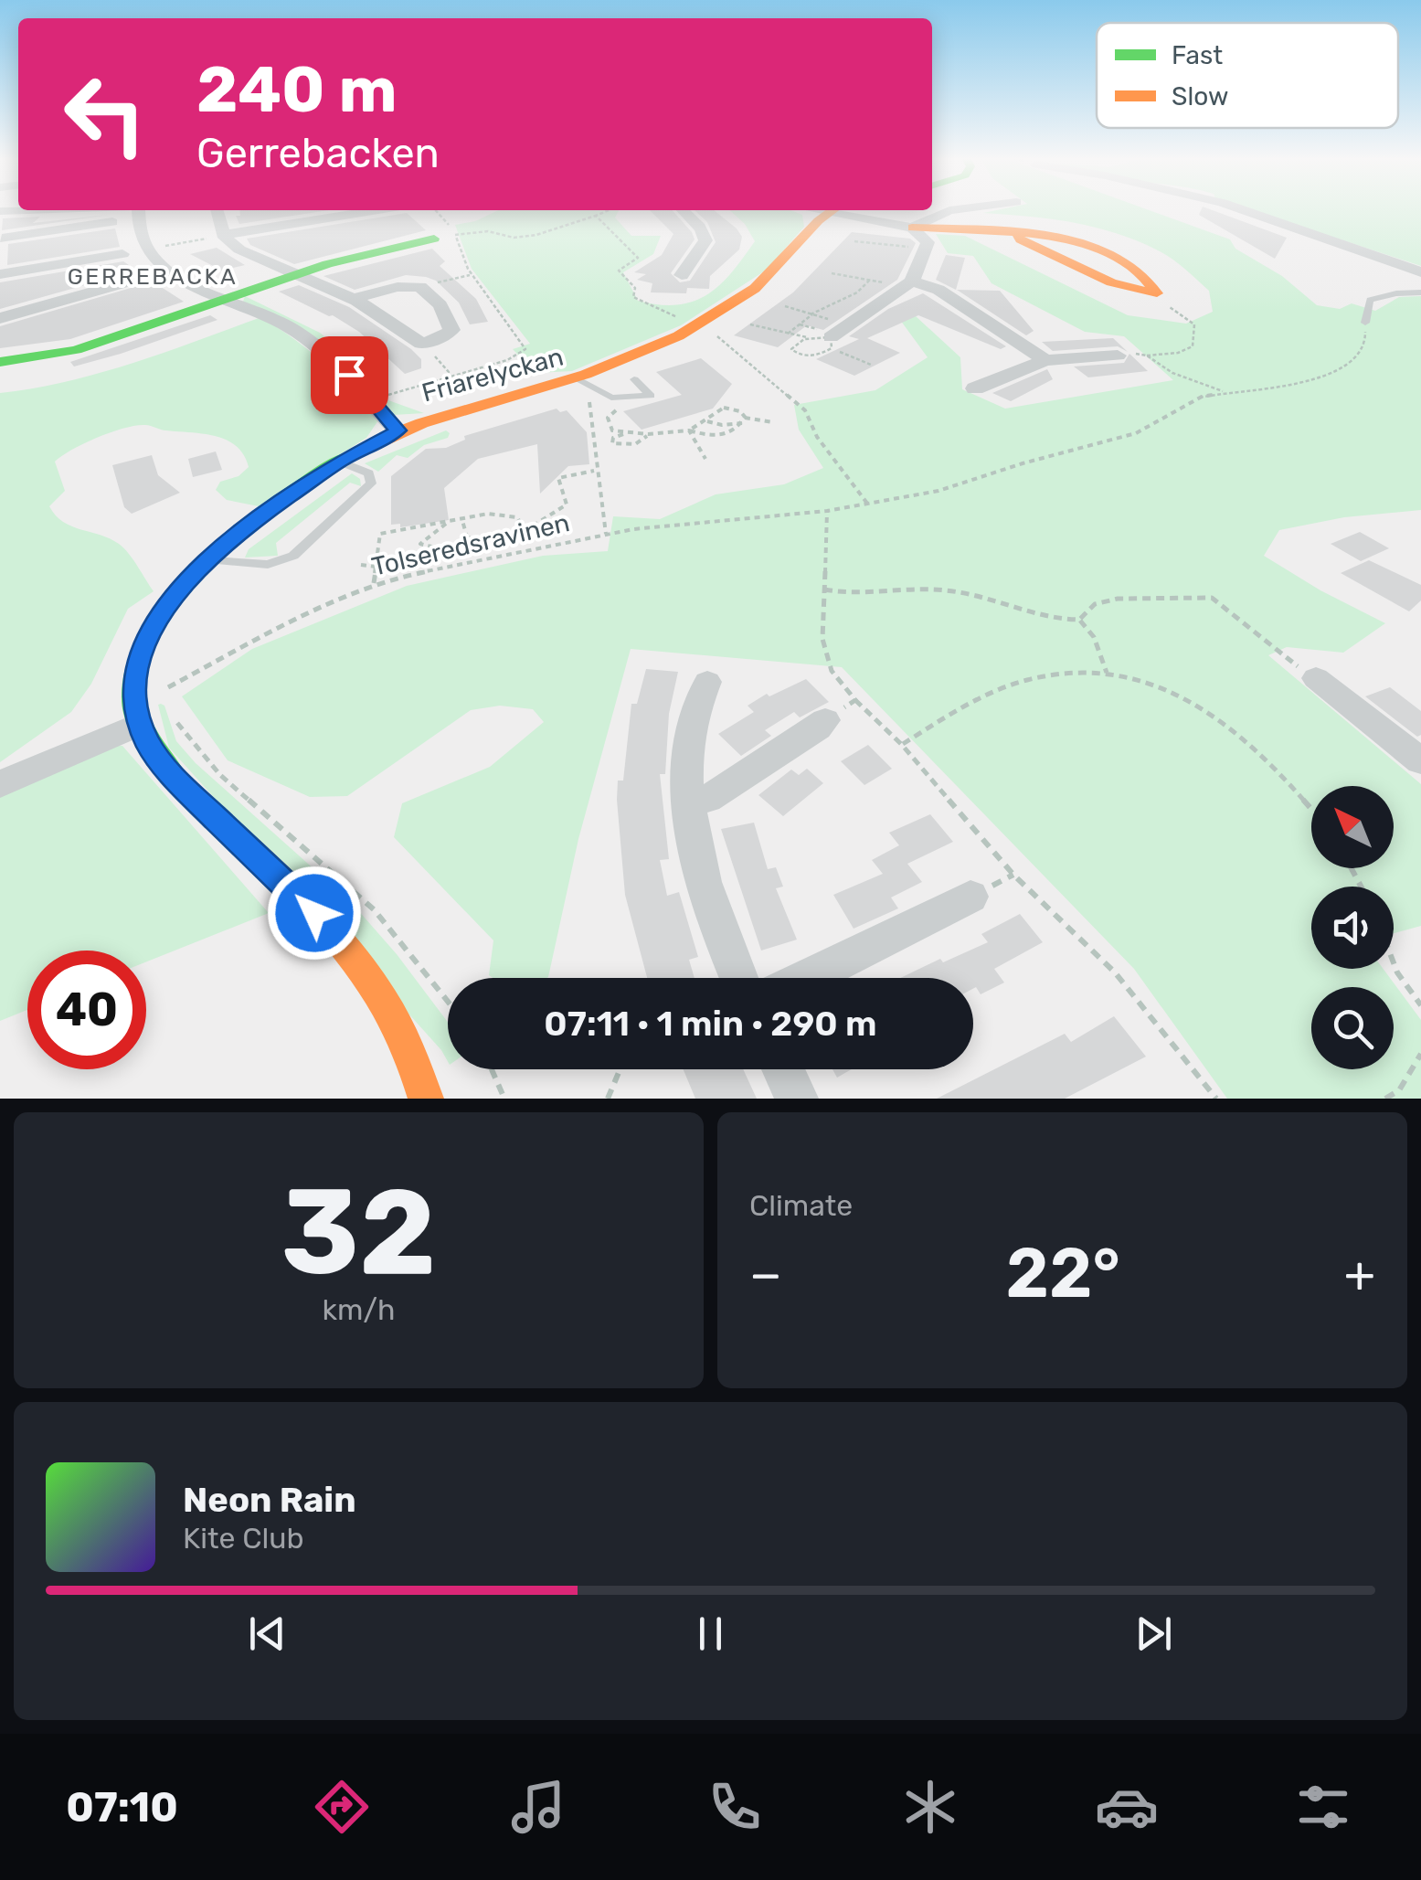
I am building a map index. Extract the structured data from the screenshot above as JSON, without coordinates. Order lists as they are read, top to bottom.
{
  "streets": {
    "street": ["Friarelyckan"],
    "path": ["Tolseredsravinen"]
  },
  "districts": ["GERREBACKA"],
  "legend": ["Fast", "Slow"],
  "north": "top left",
  "page": {
    "turn": ["240 m", "Gerrebacken"],
    "limit": "40",
    "trip": "07:11 · 1 min · 290 m",
    "tile": [
      ["32", "km/h"],
      "Climate"
    ],
    "heat": ["−", "22°", "+"],
    "song": ["Neon Rain", "Kite Club"],
    "tabs": "07:10"
  }
}
